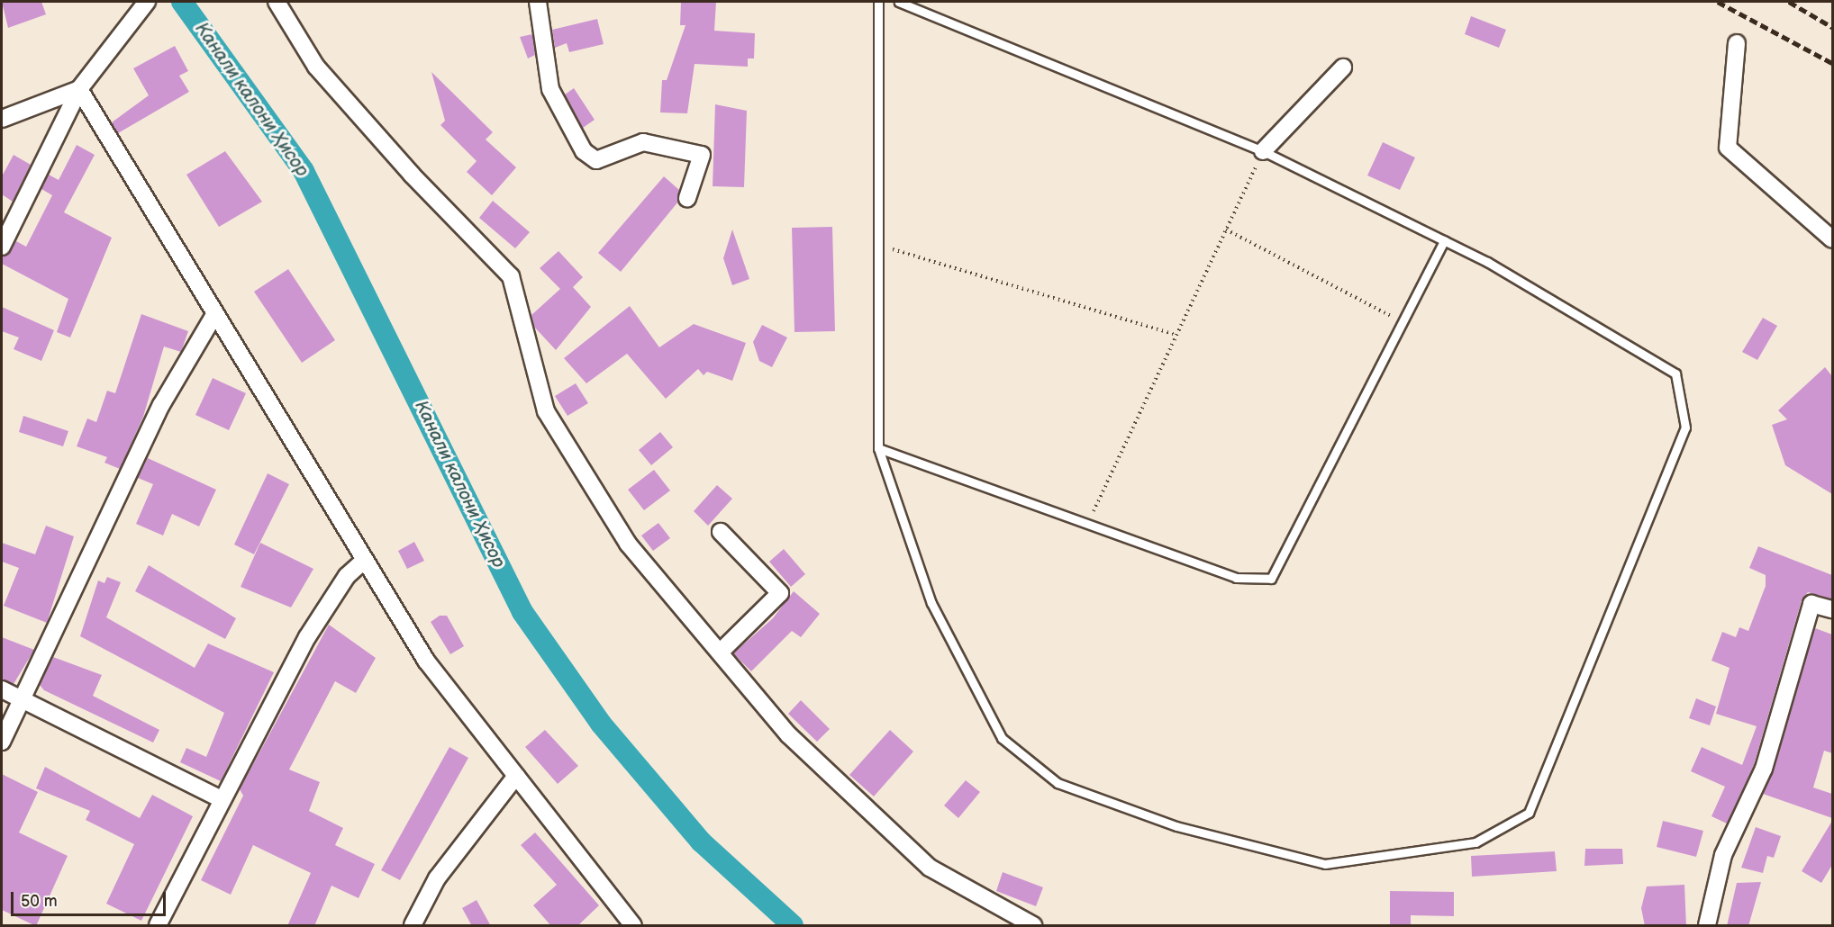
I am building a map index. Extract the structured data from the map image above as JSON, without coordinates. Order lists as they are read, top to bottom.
{
  "water": ["Канали калони Ҳисор"],
  "scale_bar": "50 m"
}
